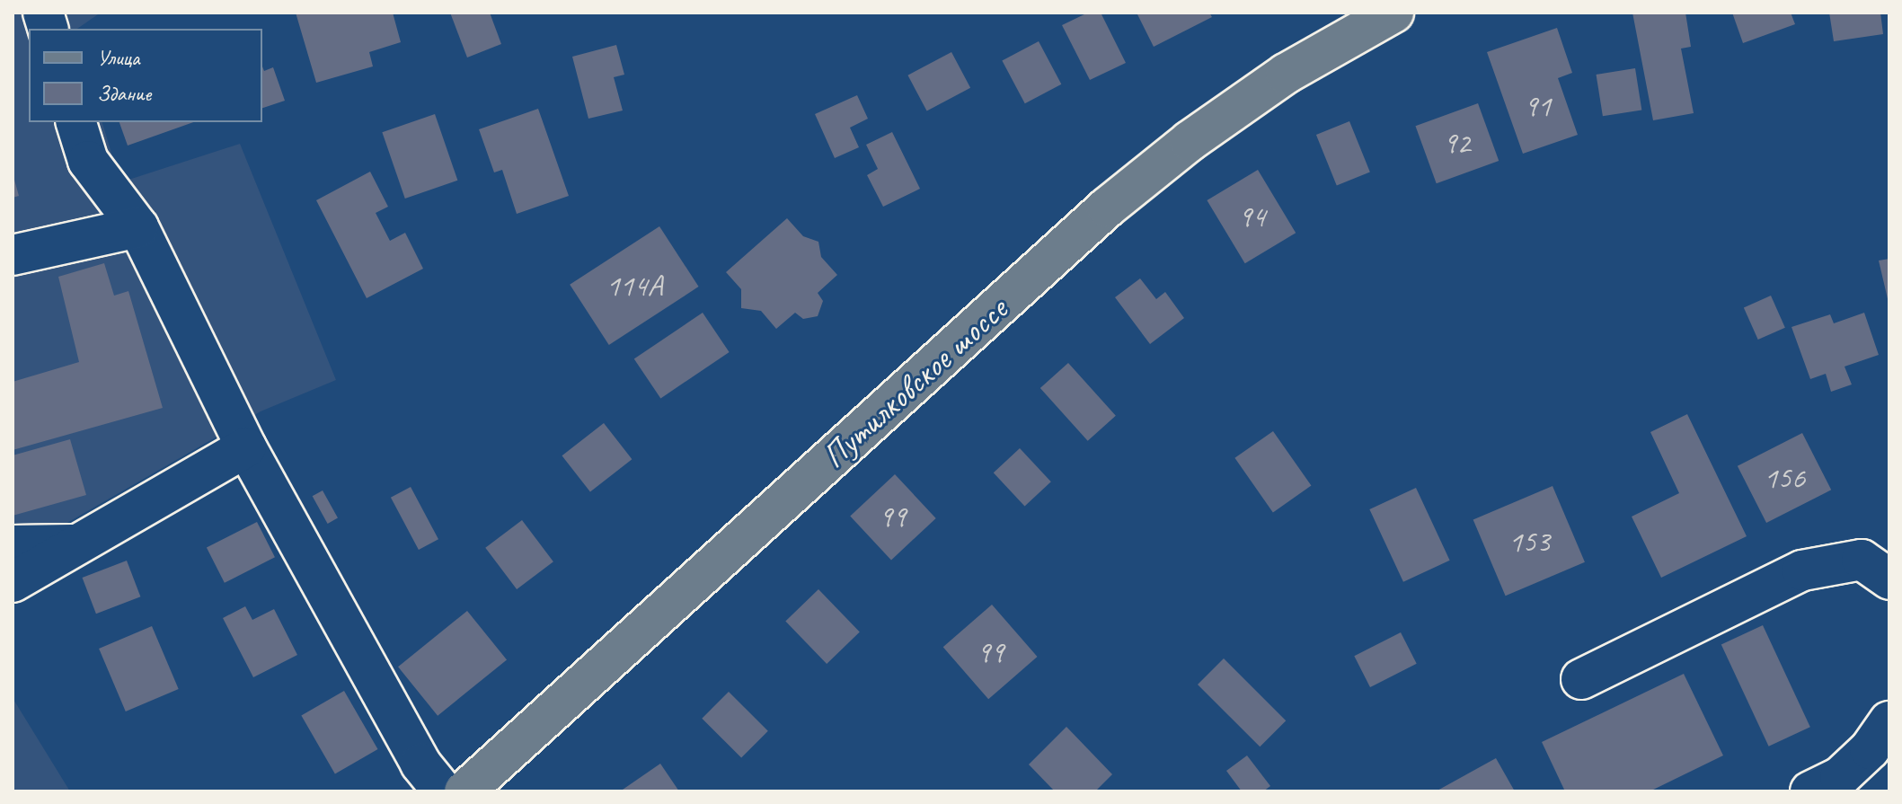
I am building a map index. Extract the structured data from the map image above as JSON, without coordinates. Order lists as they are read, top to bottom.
{
  "streets": {
    "main road": ["Путилковское шоссе"]
  },
  "house_numbers": [
    "91",
    "92",
    "94",
    "114А",
    "156",
    "99",
    "153",
    "99"
  ],
  "legend": ["Улица", "Здание"]
}
